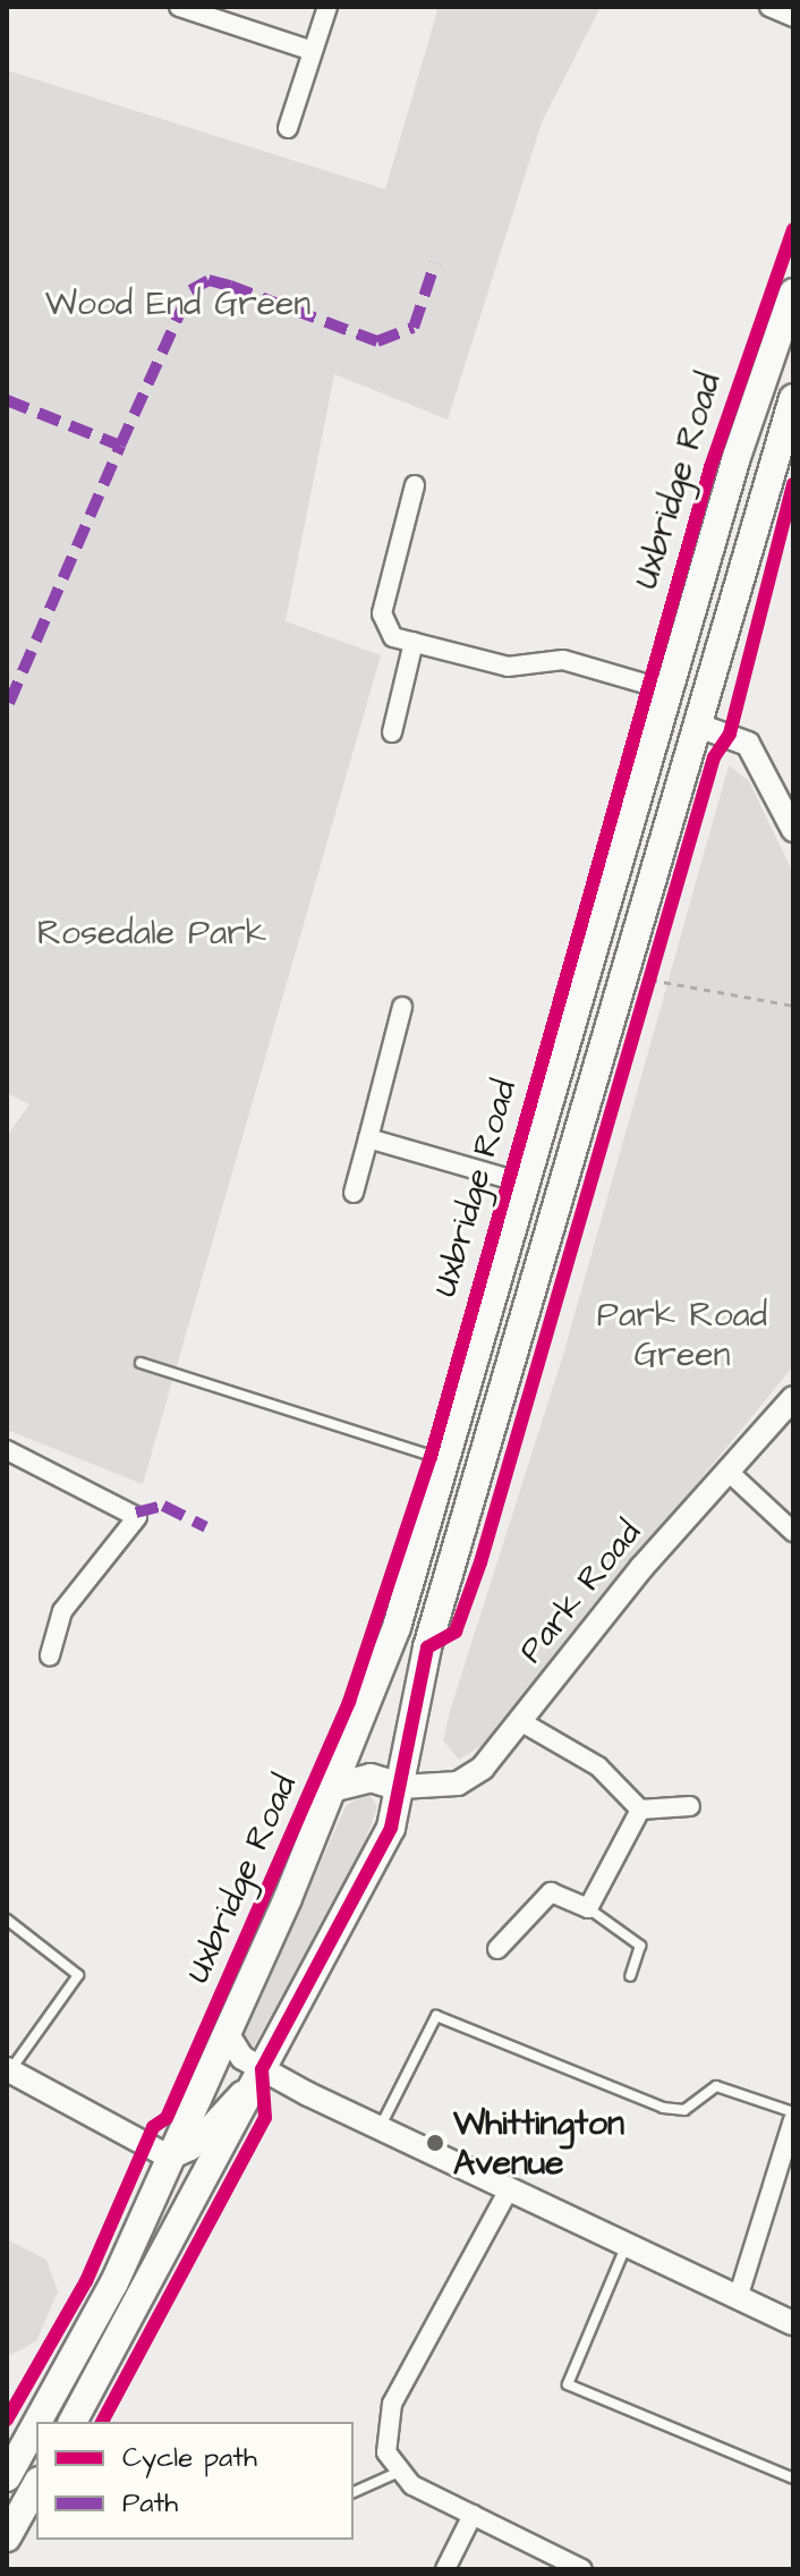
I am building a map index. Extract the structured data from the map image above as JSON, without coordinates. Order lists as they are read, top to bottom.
{
  "streets": {
    "main road": ["Uxbridge Road"],
    "street": ["Park Road"]
  },
  "crossings": [
    ["Uxbridge Road", "Park Road"]
  ],
  "parks": ["Wood End Green", "Rosedale Park", "Park Road Green"],
  "places": ["Whittington Avenue"],
  "legend": ["Cycle path", "Path"]
}
